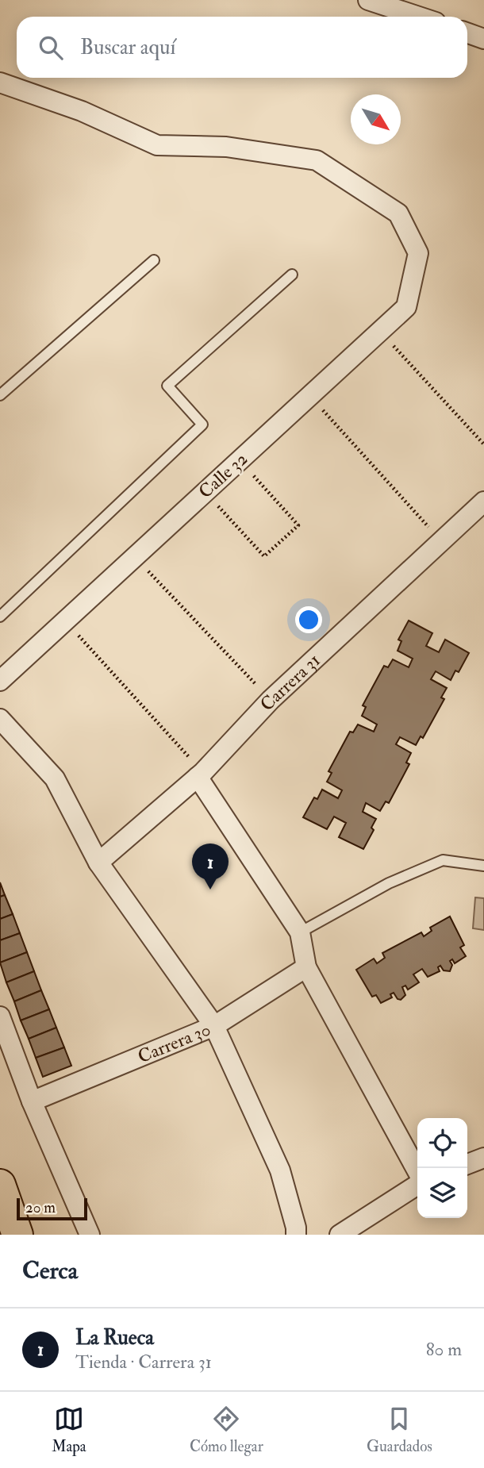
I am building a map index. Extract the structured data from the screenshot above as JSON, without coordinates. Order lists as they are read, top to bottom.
{
  "streets": {
    "street": ["Calle 32", "Carrera 31", "Carrera 30"]
  },
  "scale_bar": "20 m",
  "north": "bottom right",
  "page": {
    "search": "Buscar aquí",
    "pins": "1",
    "scale": "20 m",
    "heading": "Cerca",
    "list": [
      {
        "mark": "1",
        "name": "La Rueca",
        "note": "Tienda · Carrera 31",
        "value": "80 m"
      }
    ],
    "nav": ["Mapa", "Cómo llegar", "Guardados"]
  }
}
